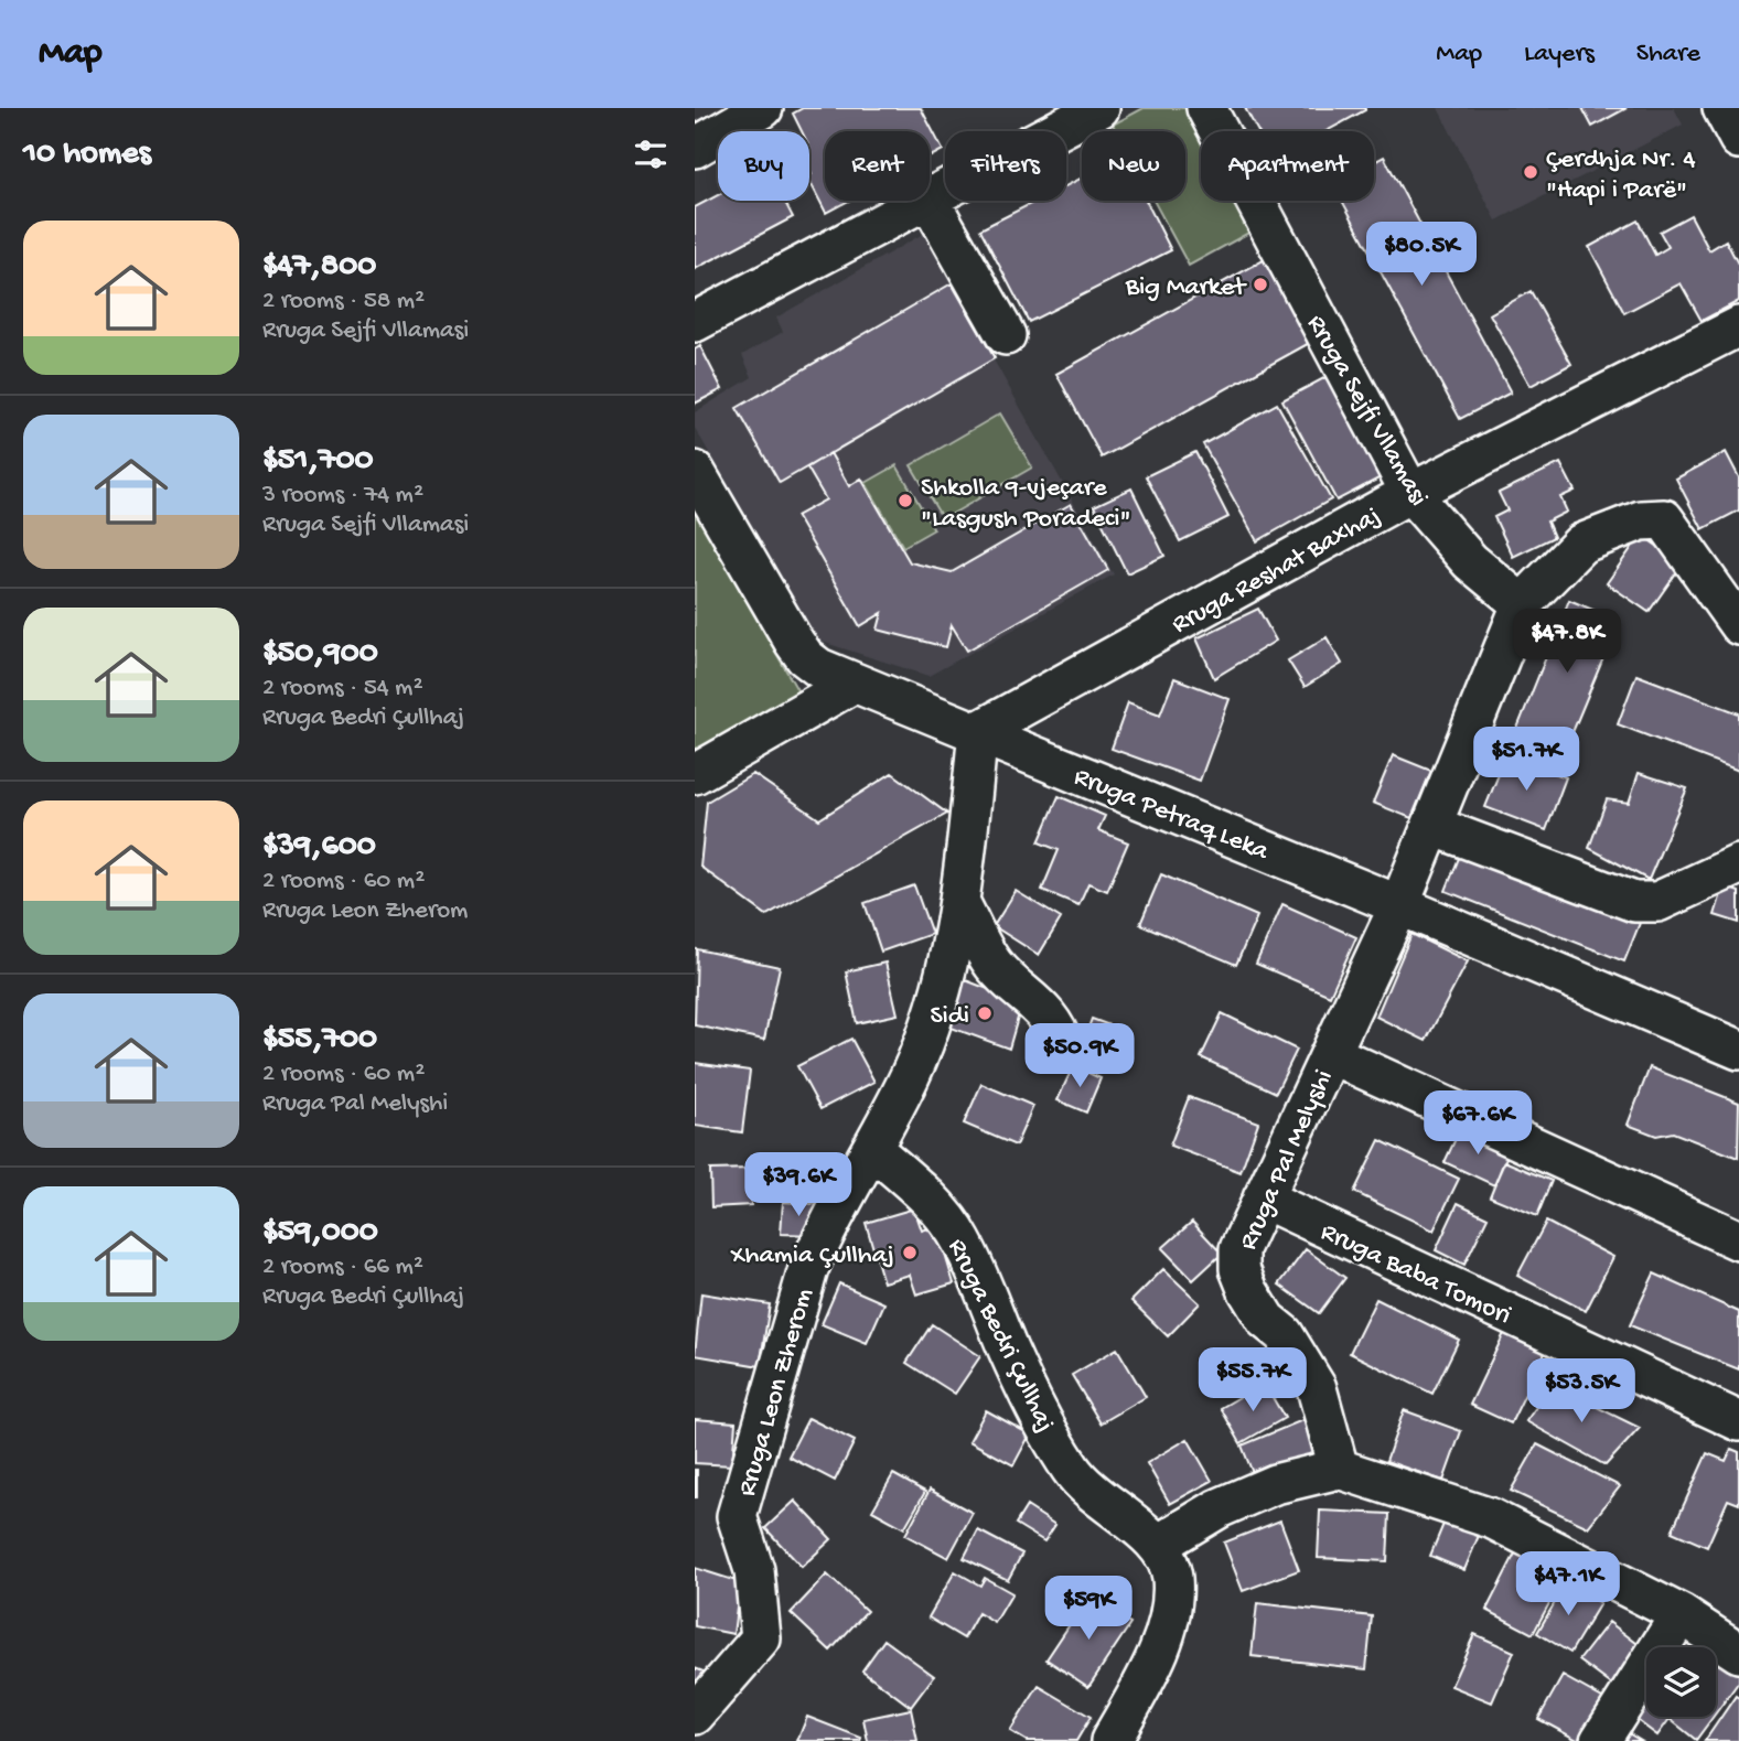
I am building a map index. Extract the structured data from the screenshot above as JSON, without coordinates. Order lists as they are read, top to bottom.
{
  "streets": {
    "street": [
      "Rruga Sejfi Vllamasi",
      "Rruga Reshat Baxhaj",
      "Rruga Petraq Leka",
      "Rruga Pal Melyshi",
      "Rruga Baba Tomori",
      "Rruga Bedri Çullhaj",
      "Rruga Leon Zherom"
    ]
  },
  "crossings": [
    ["Rruga Sejfi Vllamasi", "Rruga Reshat Baxhaj"],
    ["Rruga Reshat Baxhaj", "Rruga Petraq Leka"],
    ["Rruga Petraq Leka", "Rruga Pal Melyshi"],
    ["Rruga Pal Melyshi", "Rruga Baba Tomori"],
    ["Rruga Bedri Çullhaj", "Rruga Leon Zherom"]
  ],
  "places": [
    "Çerdhja Nr. 4 \"Hapi i Parë\"",
    "Big Market",
    "Shkolla 9-vjeçare \"Lasgush Poradeci\"",
    "Sidi",
    "Xhamia Çullhaj"
  ],
  "page": {
    "header": "Map",
    "nav": ["Map", "Layers", "Share"],
    "heading": "10 homes",
    "chip": [
      "Buy",
      "Rent",
      "Filters",
      "New",
      "Apartment"
    ],
    "list": [
      {
        "name": "$47,800",
        "note": "2 rooms · 58 m² · Rruga Sejfi Vllamasi"
      },
      {
        "name": "$51,700",
        "note": "3 rooms · 74 m² · Rruga Sejfi Vllamasi"
      },
      {
        "name": "$50,900",
        "note": "2 rooms · 54 m² · Rruga Bedri Çullhaj"
      },
      {
        "name": "$39,600",
        "note": "2 rooms · 60 m² · Rruga Leon Zherom"
      },
      {
        "name": "$55,700",
        "note": "2 rooms · 60 m² · Rruga Pal Melyshi"
      },
      {
        "name": "$59,000",
        "note": "2 rooms · 66 m² · Rruga Bedri Çullhaj"
      }
    ],
    "price": [
      "$80.5K",
      "$47.8K",
      "$51.7K",
      "$50.9K",
      "$67.6K",
      "$39.6K",
      "$55.7K",
      "$53.5K",
      "$47.1K",
      "$59K"
    ]
  }
}
